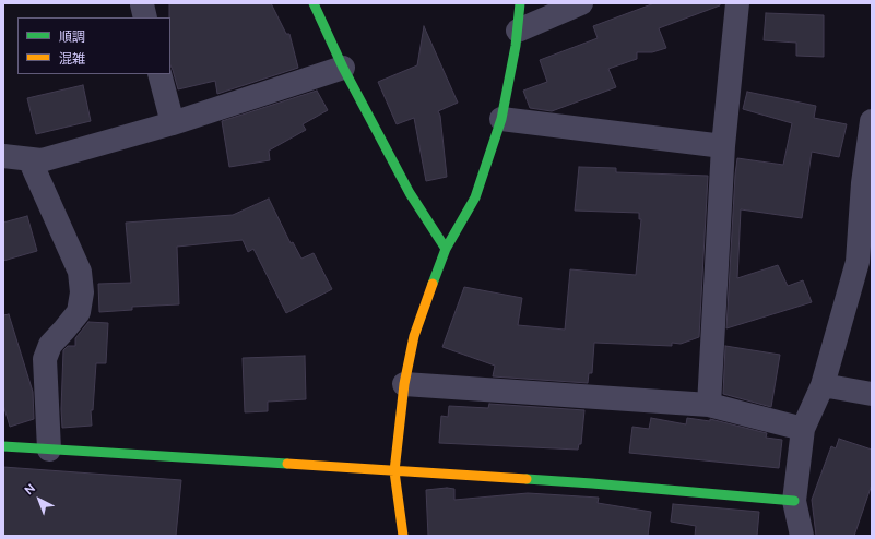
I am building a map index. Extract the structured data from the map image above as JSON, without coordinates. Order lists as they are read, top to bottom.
{
  "legend": ["順調", "混雑"],
  "north": "top left"
}
